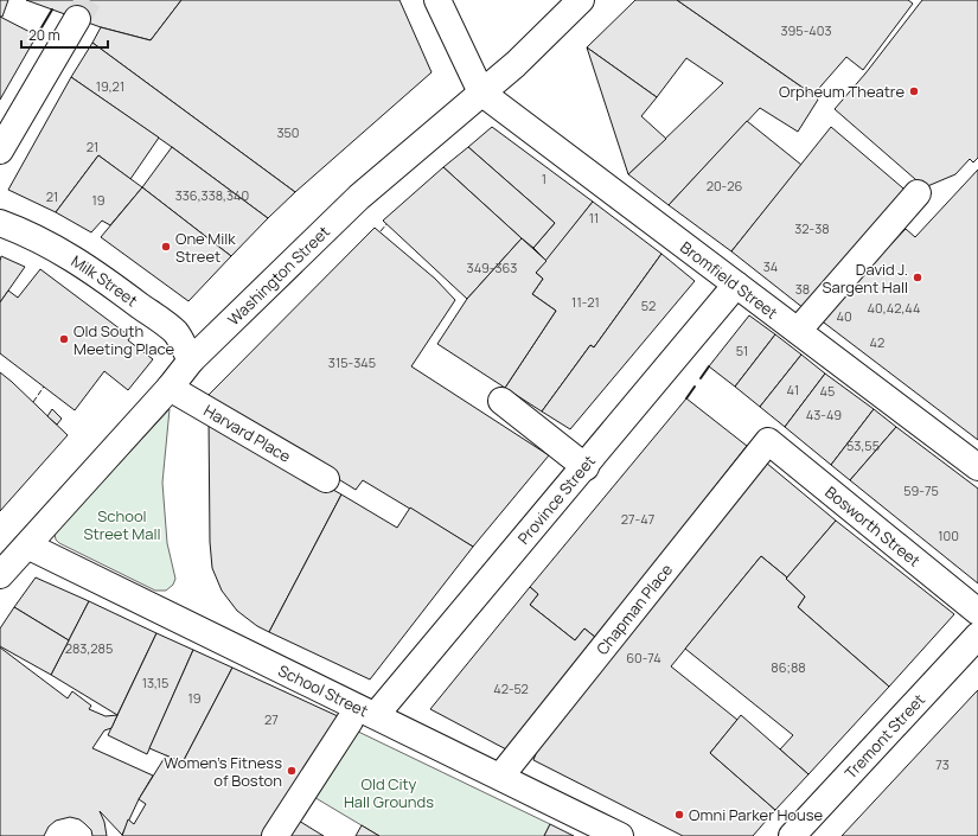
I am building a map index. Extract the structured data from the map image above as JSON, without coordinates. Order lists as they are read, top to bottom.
{
  "streets": {
    "street": [
      "Washington Street",
      "Bromfield Street",
      "Milk Street",
      "Harvard Place",
      "Province Street",
      "Bosworth Street",
      "Chapman Place",
      "School Street",
      "Tremont Street"
    ]
  },
  "crossings": [
    ["Washington Street", "Bromfield Street"],
    ["Washington Street", "Milk Street"],
    ["Washington Street", "Harvard Place"],
    ["Washington Street", "School Street"],
    ["Bromfield Street", "Province Street"],
    ["Province Street", "School Street"],
    ["Bosworth Street", "Chapman Place"],
    ["Chapman Place", "School Street"]
  ],
  "parks": ["School Street Mall", "Old City Hall Grounds"],
  "places": [
    "Orpheum Theatre",
    "One Milk Street",
    "David J. Sargent Hall",
    "Old South Meeting Place",
    "Women's Fitness of Boston",
    "Omni Parker House"
  ],
  "house_numbers": [
    "395-403",
    "19,21",
    "350",
    "21",
    "1",
    "20-26",
    "336,338,340",
    "21",
    "19",
    "11",
    "32-38",
    "34",
    "349-363",
    "38",
    "11-21",
    "52",
    "40,42,44",
    "40",
    "42",
    "51",
    "315-345",
    "41",
    "45",
    "43-49",
    "53,55",
    "59-75",
    "27-47",
    "100",
    "283,285",
    "60-74",
    "86;88",
    "13,15",
    "42-52",
    "19",
    "27",
    "73"
  ],
  "scale_bar": "20 m"
}
